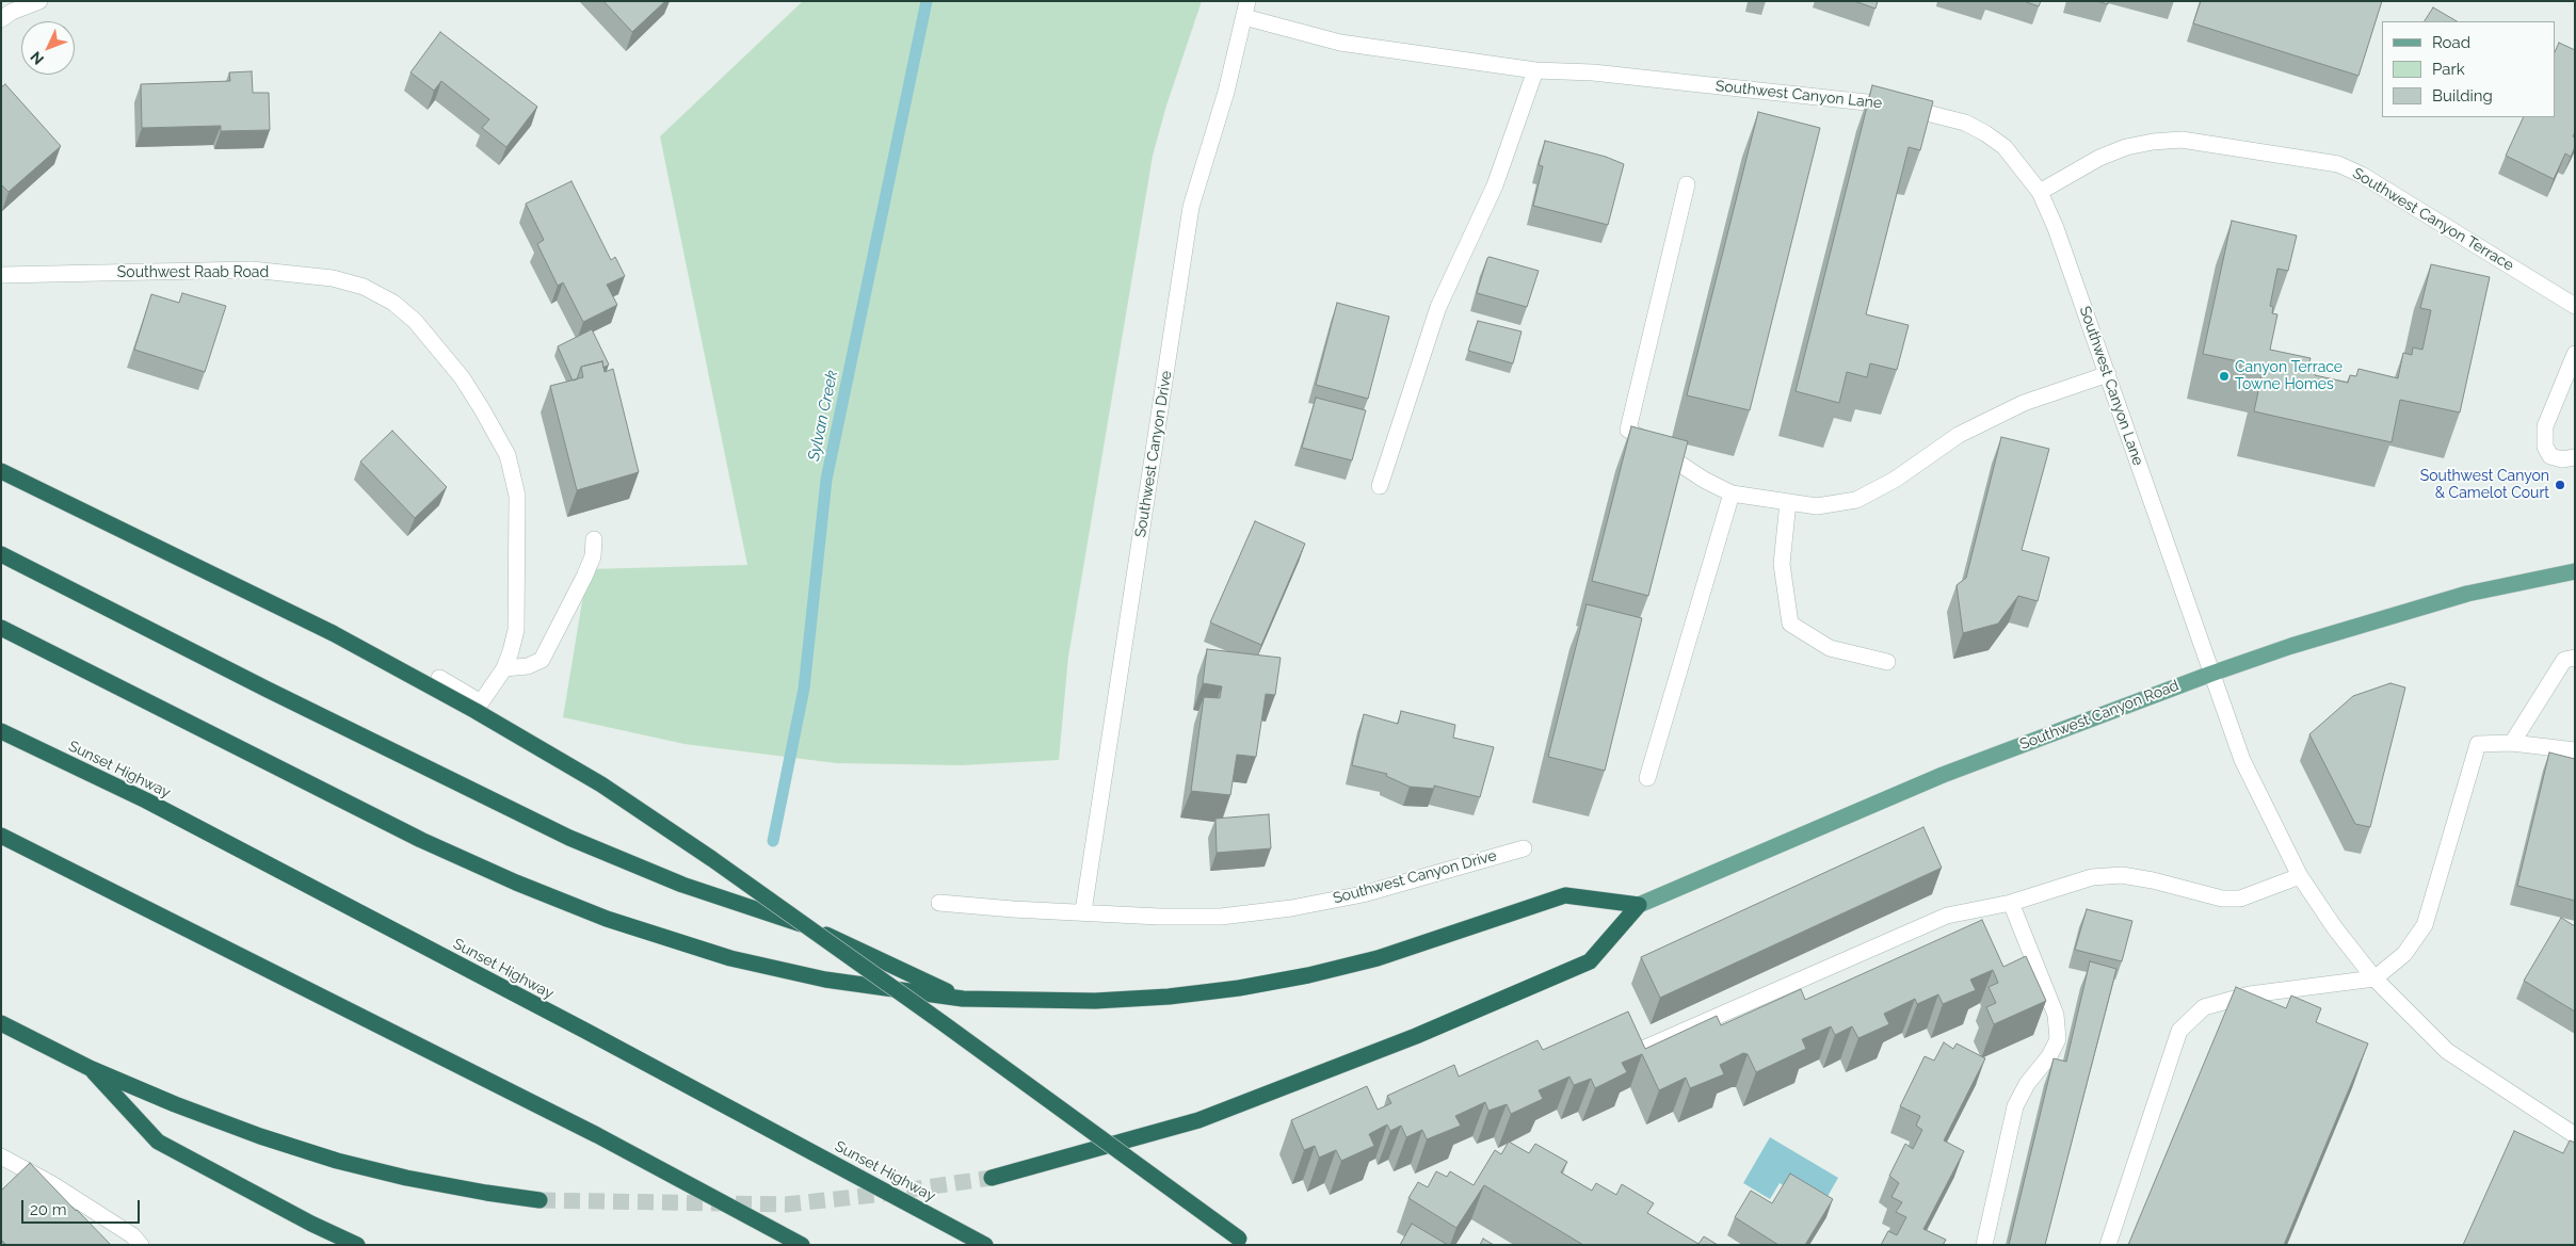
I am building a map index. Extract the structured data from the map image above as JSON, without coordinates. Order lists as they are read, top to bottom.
{
  "streets": {
    "highway": ["Sunset Highway"],
    "main road": ["Southwest Canyon Road"],
    "street": [
      "Southwest Canyon Lane",
      "Southwest Canyon Terrace",
      "Southwest Raab Road",
      "Southwest Canyon Drive"
    ]
  },
  "crossings": [
    ["Southwest Canyon Lane", "Southwest Canyon Terrace"],
    ["Southwest Canyon Lane", "Southwest Canyon Drive"],
    ["Southwest Canyon Lane", "Southwest Canyon Road"]
  ],
  "water": ["Sylvan Creek"],
  "places": ["Canyon Terrace Towne Homes", "Southwest Canyon & Camelot Court"],
  "legend": ["Road", "Park", "Building"],
  "scale_bar": "20 m",
  "north": "bottom left"
}
